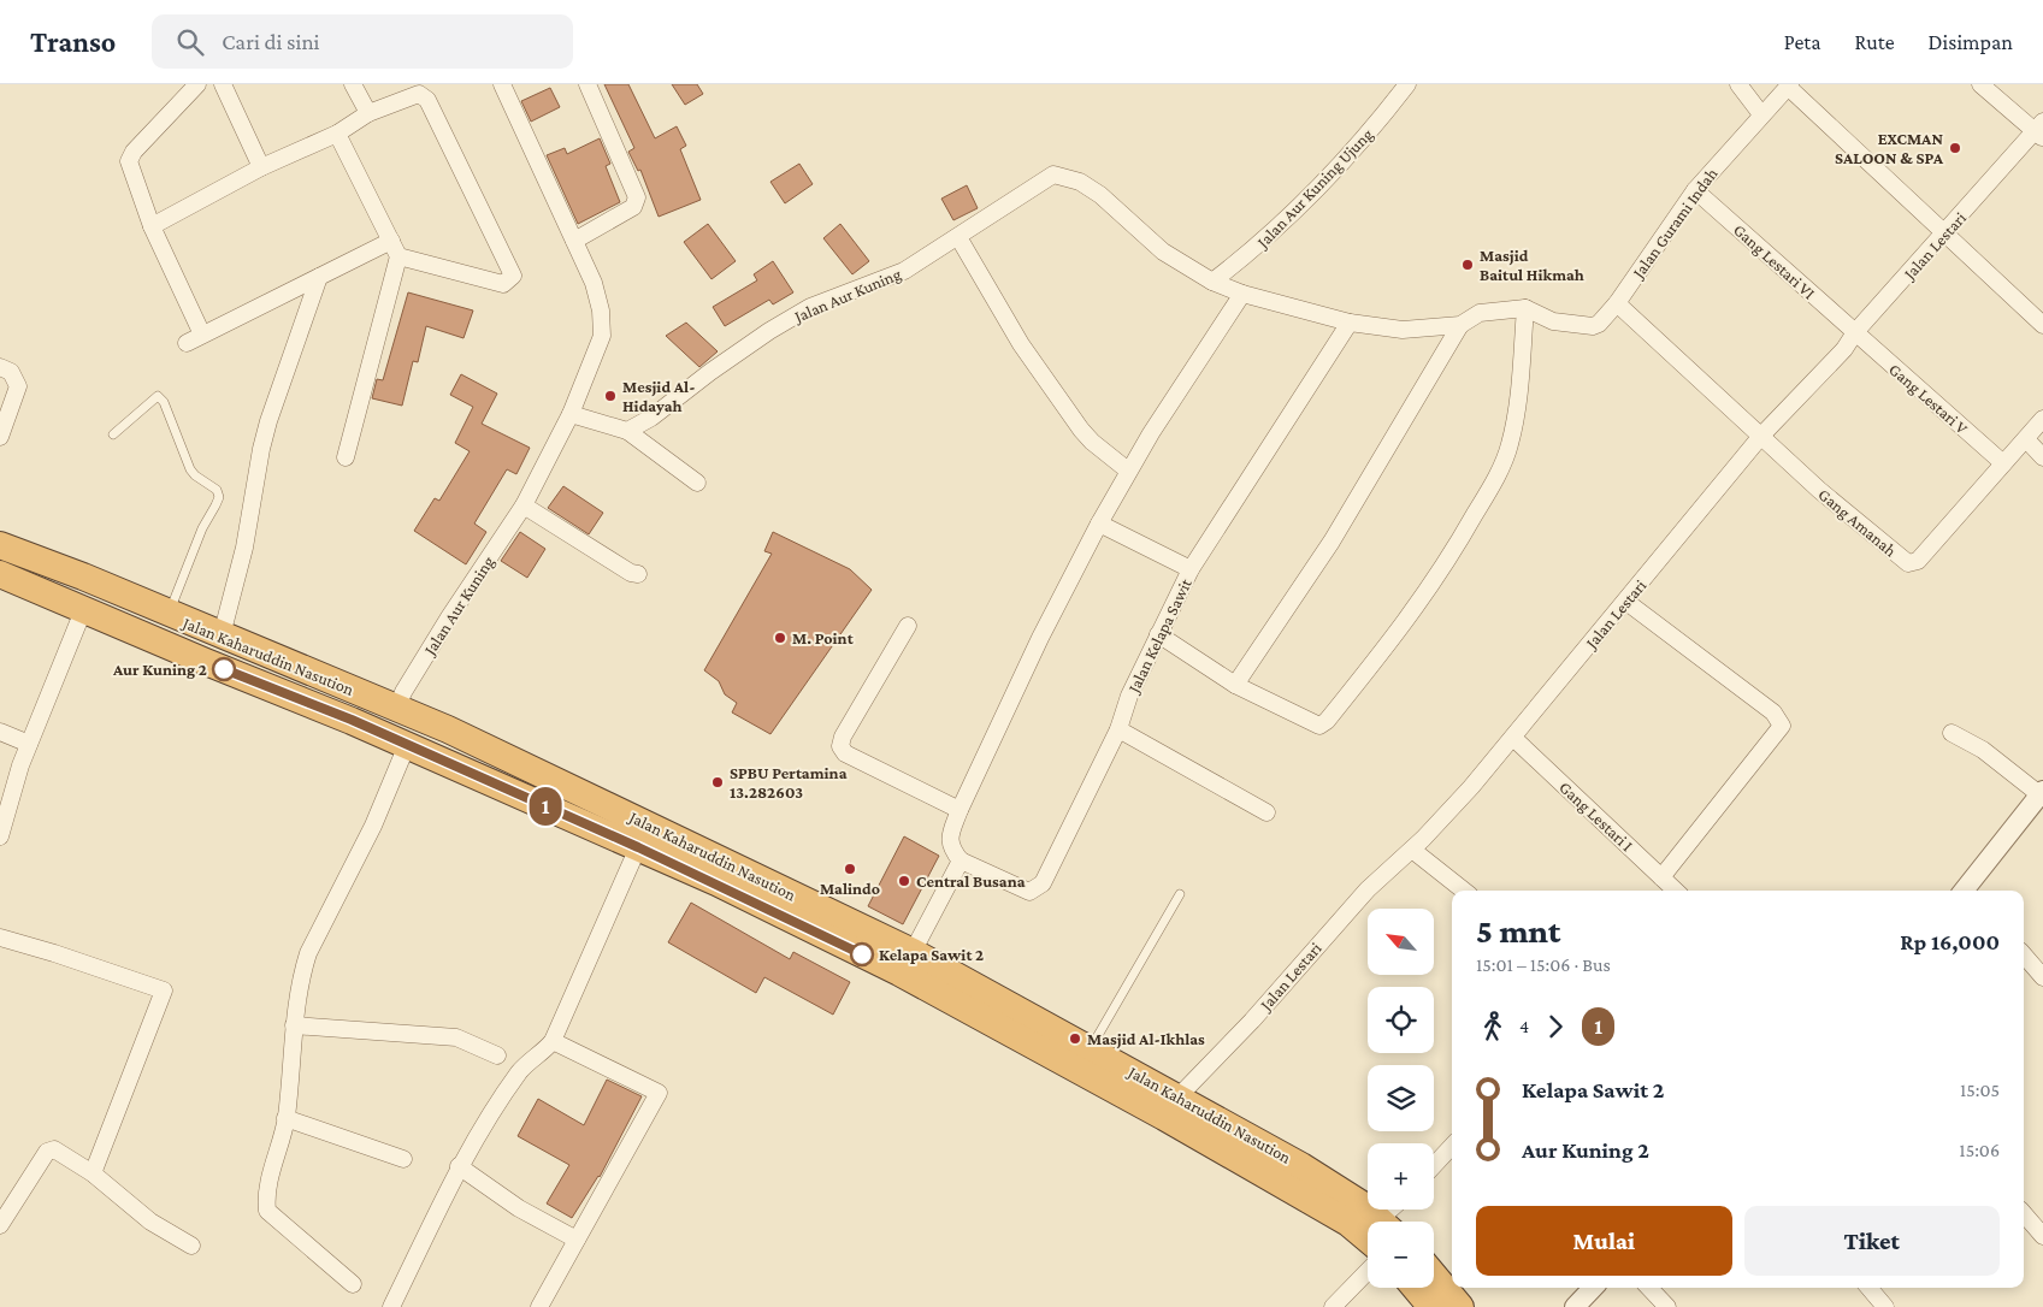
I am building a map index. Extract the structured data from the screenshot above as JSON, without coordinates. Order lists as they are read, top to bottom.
{
  "streets": {
    "highway": ["Jalan Kaharuddin Nasution"],
    "street": [
      "Jalan Aur Kuning Ujung",
      "Jalan Gurami Indah",
      "Jalan Lestari",
      "Gang Lestari VI",
      "Jalan Aur Kuning",
      "Gang Lestari V",
      "Gang Amanah",
      "Jalan Kelapa Sawit",
      "Gang Lestari I"
    ]
  },
  "crossings": [
    ["Jalan Aur Kuning Ujung", "Jalan Aur Kuning"],
    ["Jalan Gurami Indah", "Gang Lestari VI"],
    ["Jalan Lestari", "Gang Lestari VI"],
    ["Jalan Lestari", "Gang Lestari V"],
    ["Jalan Lestari", "Gang Amanah"],
    ["Jalan Lestari", "Jalan Kaharuddin Nasution"],
    ["Jalan Lestari", "Gang Lestari I"],
    ["Gang Lestari VI", "Gang Lestari V"],
    ["Jalan Aur Kuning", "Jalan Kaharuddin Nasution"],
    ["Gang Lestari V", "Gang Amanah"]
  ],
  "places": [
    "EXCMAN SALOON & SPA",
    "Masjid Baitul Hikmah",
    "Mesjid Al- Hidayah",
    "M. Point",
    "Aur Kuning 2",
    "SPBU Pertamina 13.282603",
    "Malindo",
    "Central Busana",
    "Kelapa Sawit 2",
    "Masjid Al-Ikhlas"
  ],
  "lines": ["bus line 1"],
  "north": "top left",
  "page": {
    "header": "Transo",
    "search": "Cari di sini",
    "nav": ["Peta", "Rute", "Disimpan"],
    "on_map": "1",
    "heading": ["5 mnt", "15:01 – 15:06 · Bus", "Rp 16,000"],
    "map_buttons": ["+", "−"],
    "legs": ["4", "1"],
    "list": [
      {
        "name": "Kelapa Sawit 2",
        "value": "15:05"
      },
      {
        "name": "Aur Kuning 2",
        "value": "15:06"
      }
    ],
    "buttons": ["Mulai", "Tiket"]
  }
}
